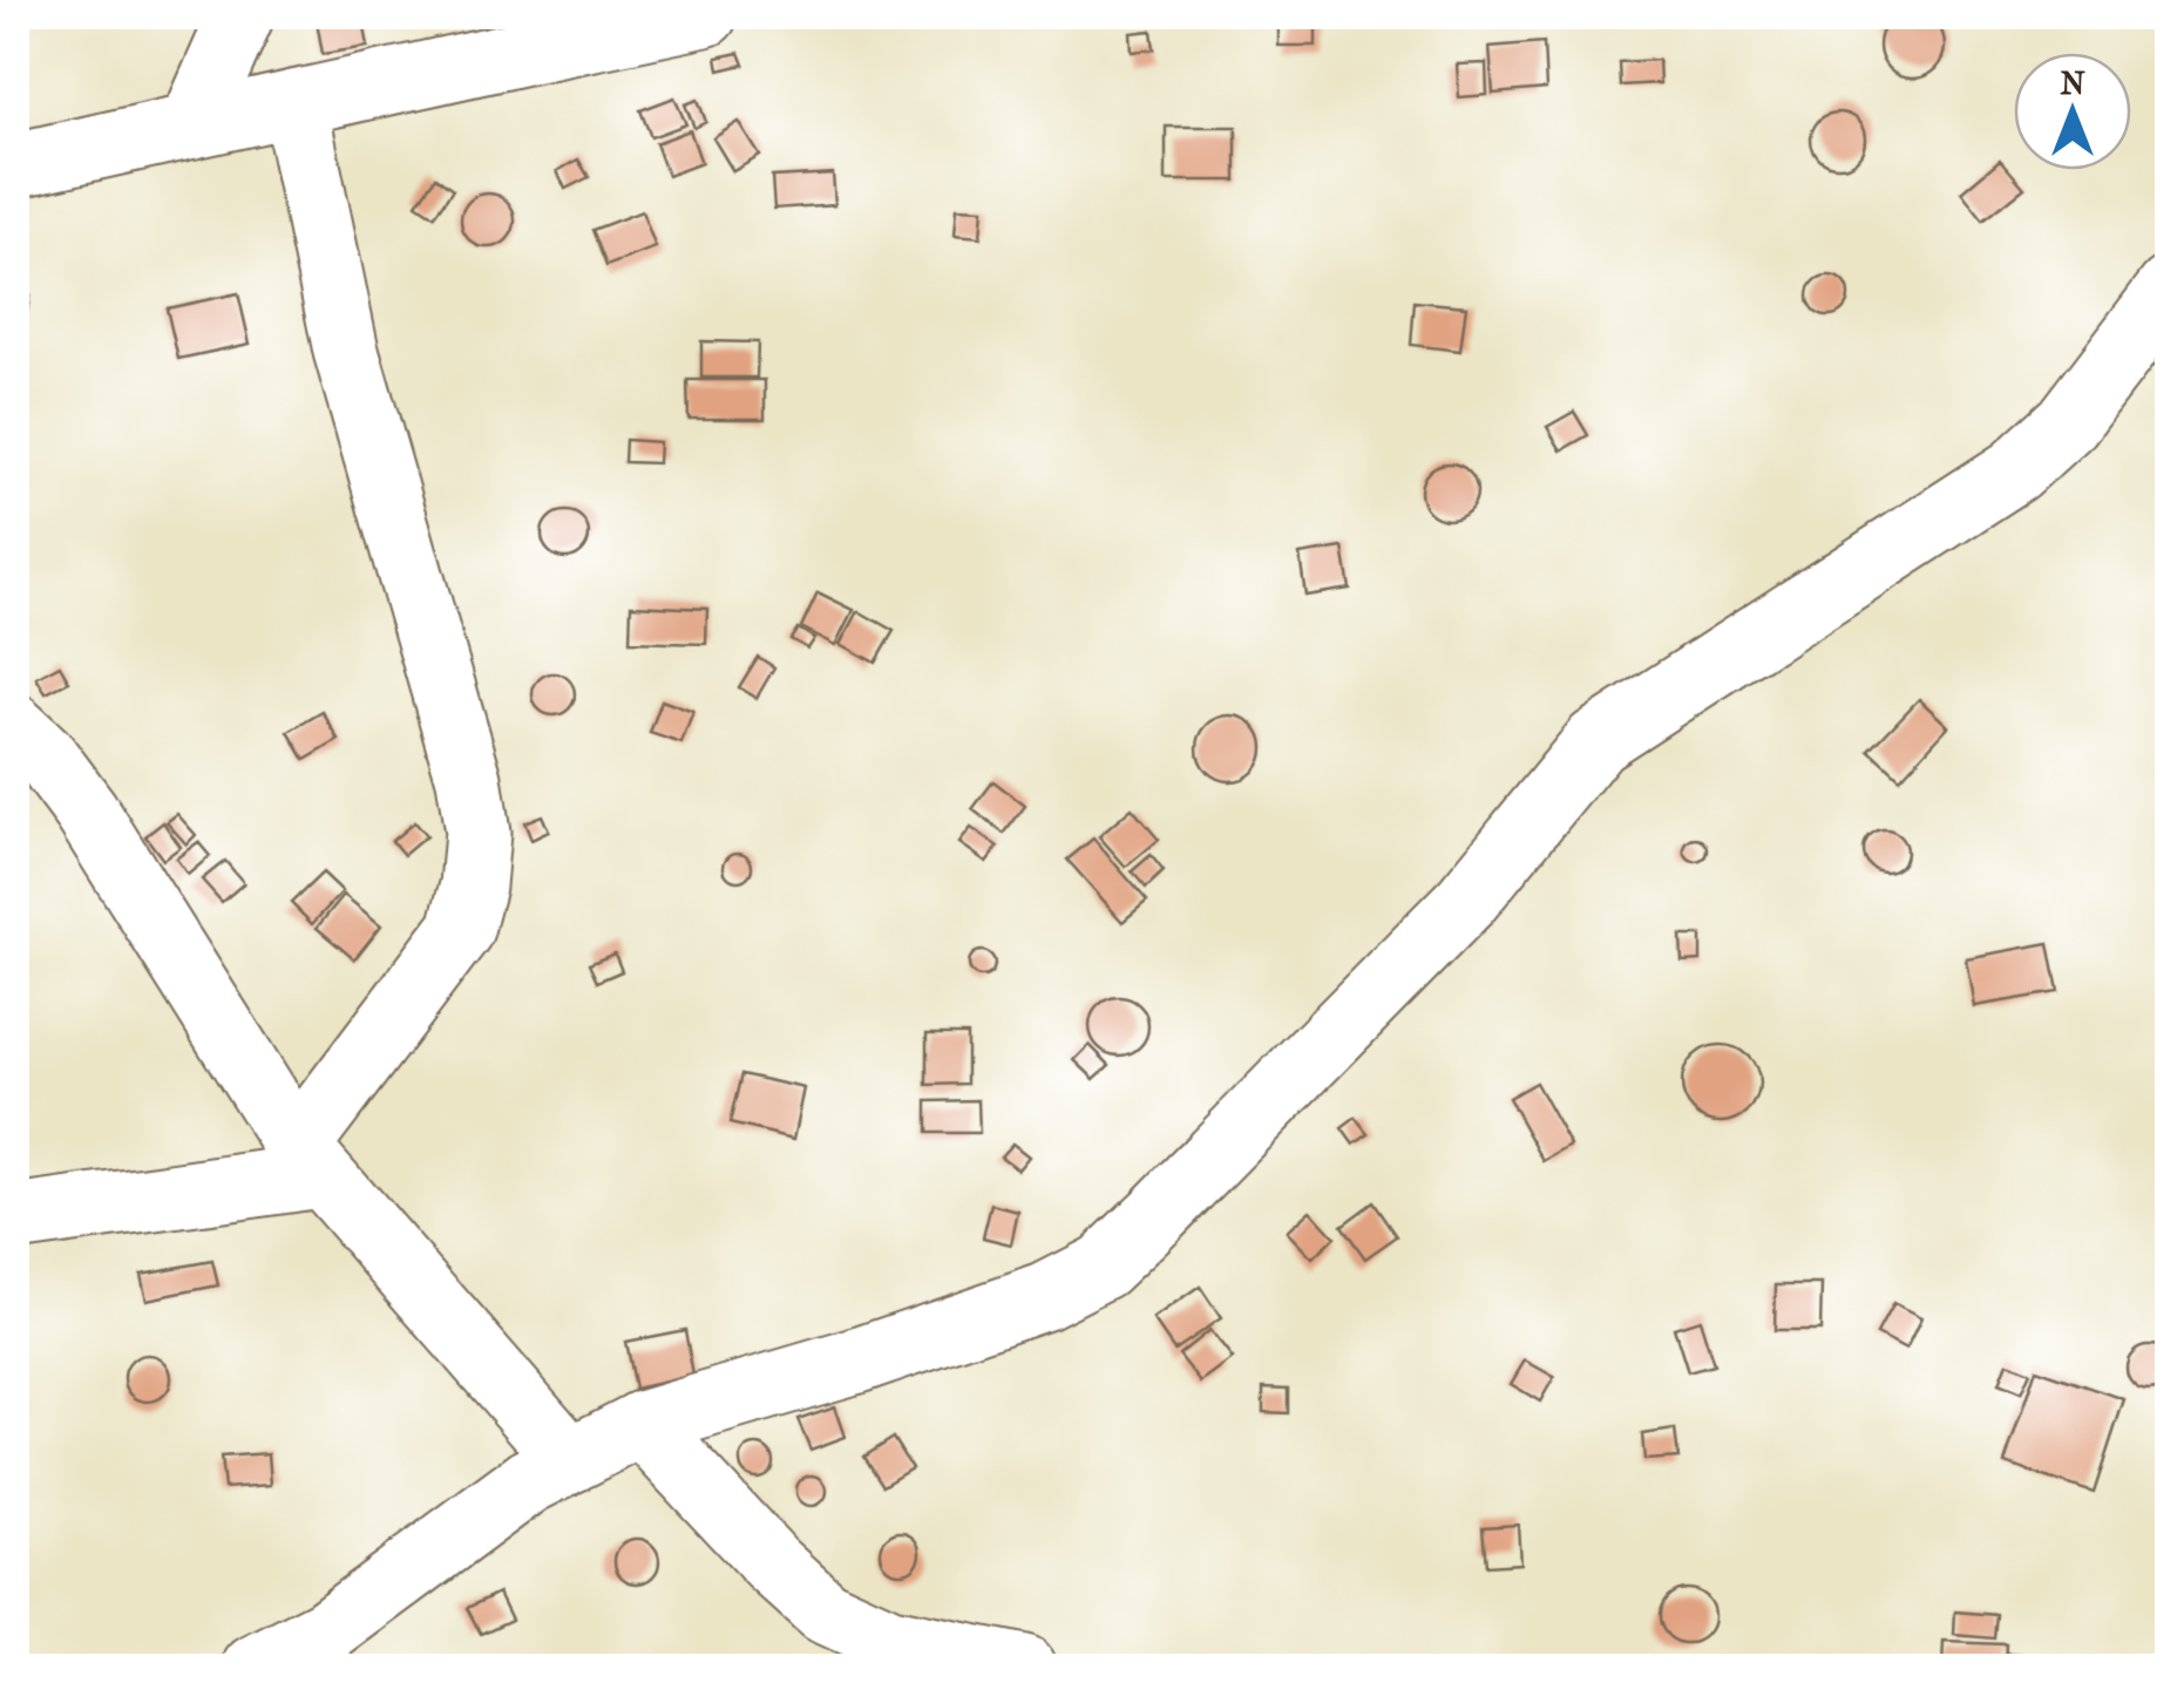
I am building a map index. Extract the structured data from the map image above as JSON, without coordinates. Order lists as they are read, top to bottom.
{
  "north": "top"
}
